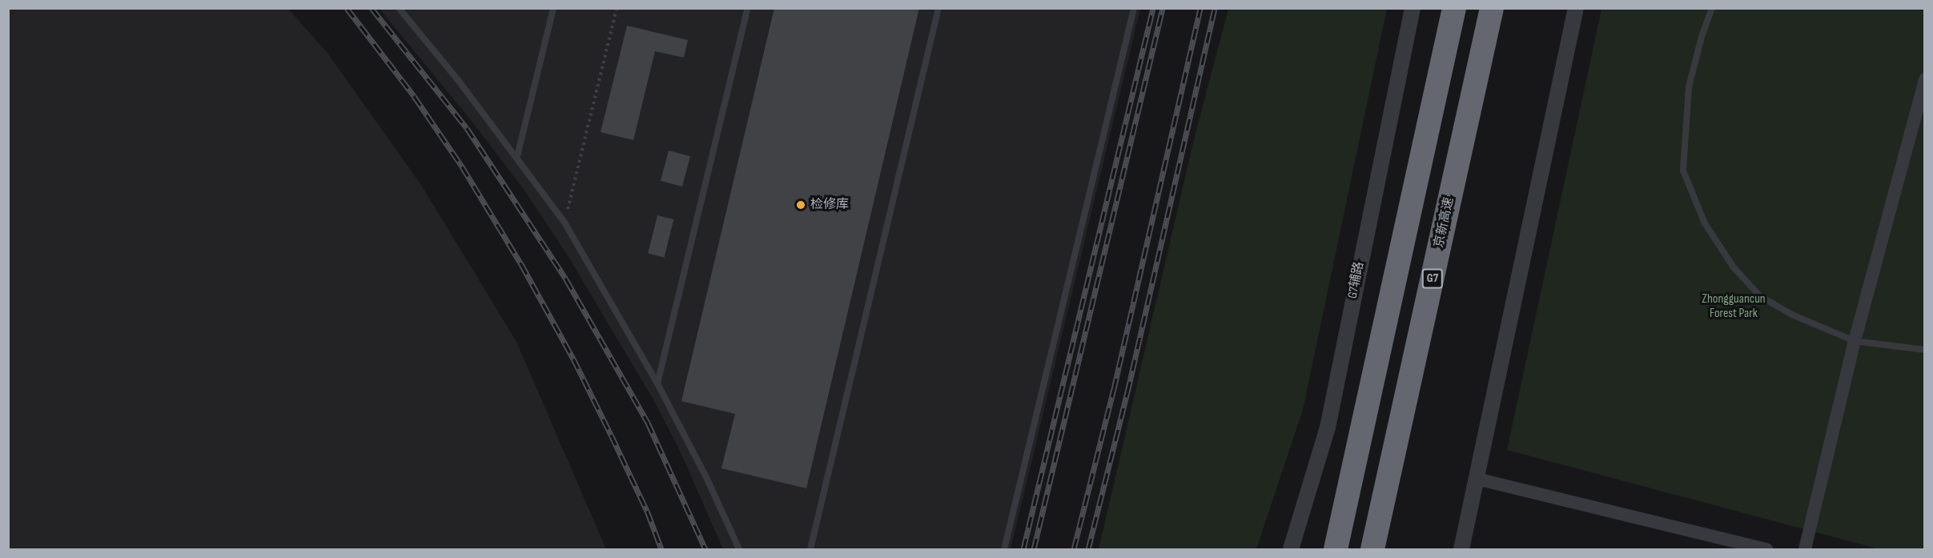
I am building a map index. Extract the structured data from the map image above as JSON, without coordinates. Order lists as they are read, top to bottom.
{
  "streets": {
    "highway": ["京新高速", "G7"],
    "street": ["G7辅路"]
  },
  "parks": ["Zhongguancun Forest Park"],
  "places": ["检修库"]
}
